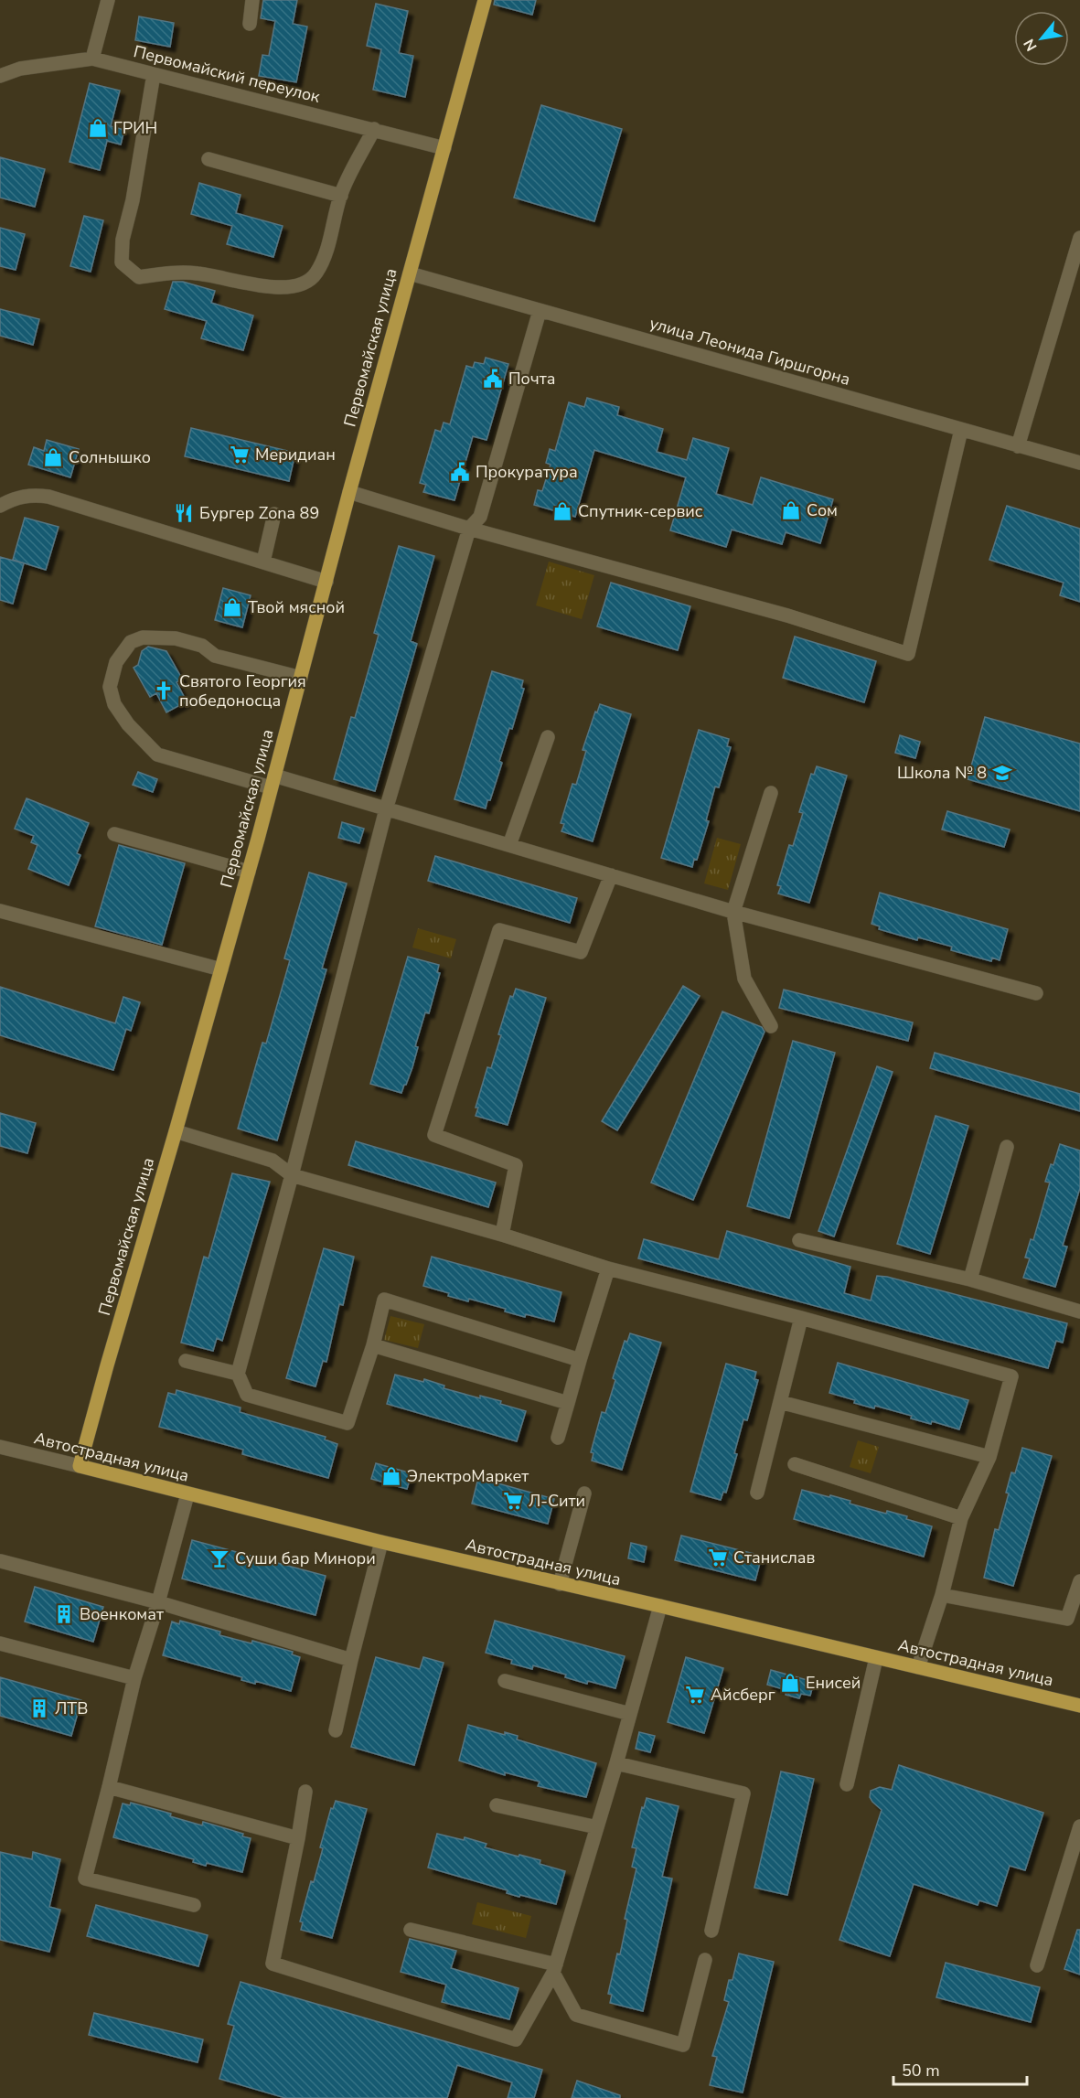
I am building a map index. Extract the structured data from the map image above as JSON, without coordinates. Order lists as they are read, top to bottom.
{
  "streets": {
    "main road": ["Первомайская улица", "Автострадная улица"],
    "street": ["Первомайский переулок", "улица Леонида Гиршгорна"]
  },
  "crossings": [
    ["Первомайский переулок", "Первомайская улица"],
    ["Первомайская улица", "улица Леонида Гиршгорна"],
    ["Первомайская улица", "Автострадная улица"]
  ],
  "places": {
    "shop": [
      "ГРИН",
      "Солнышко",
      "Сом",
      "Спутник-сервис",
      "Твой мясной",
      "ЭлектроМаркет",
      "Енисей"
    ],
    "public building": ["Почта", "Прокуратура"],
    "supermarket": [
      "Меридиан",
      "Л-Сити",
      "Станислав",
      "Айсберг"
    ],
    "restaurant": ["Бургер Zona 89"],
    "church": ["Святого Георгия победоносца"],
    "school or university": ["Школа № 8"],
    "bar": ["Суши бар Минори"],
    "building": ["Военкомат", "ЛТВ"]
  },
  "scale_bar": "50 m",
  "north": "bottom left"
}
